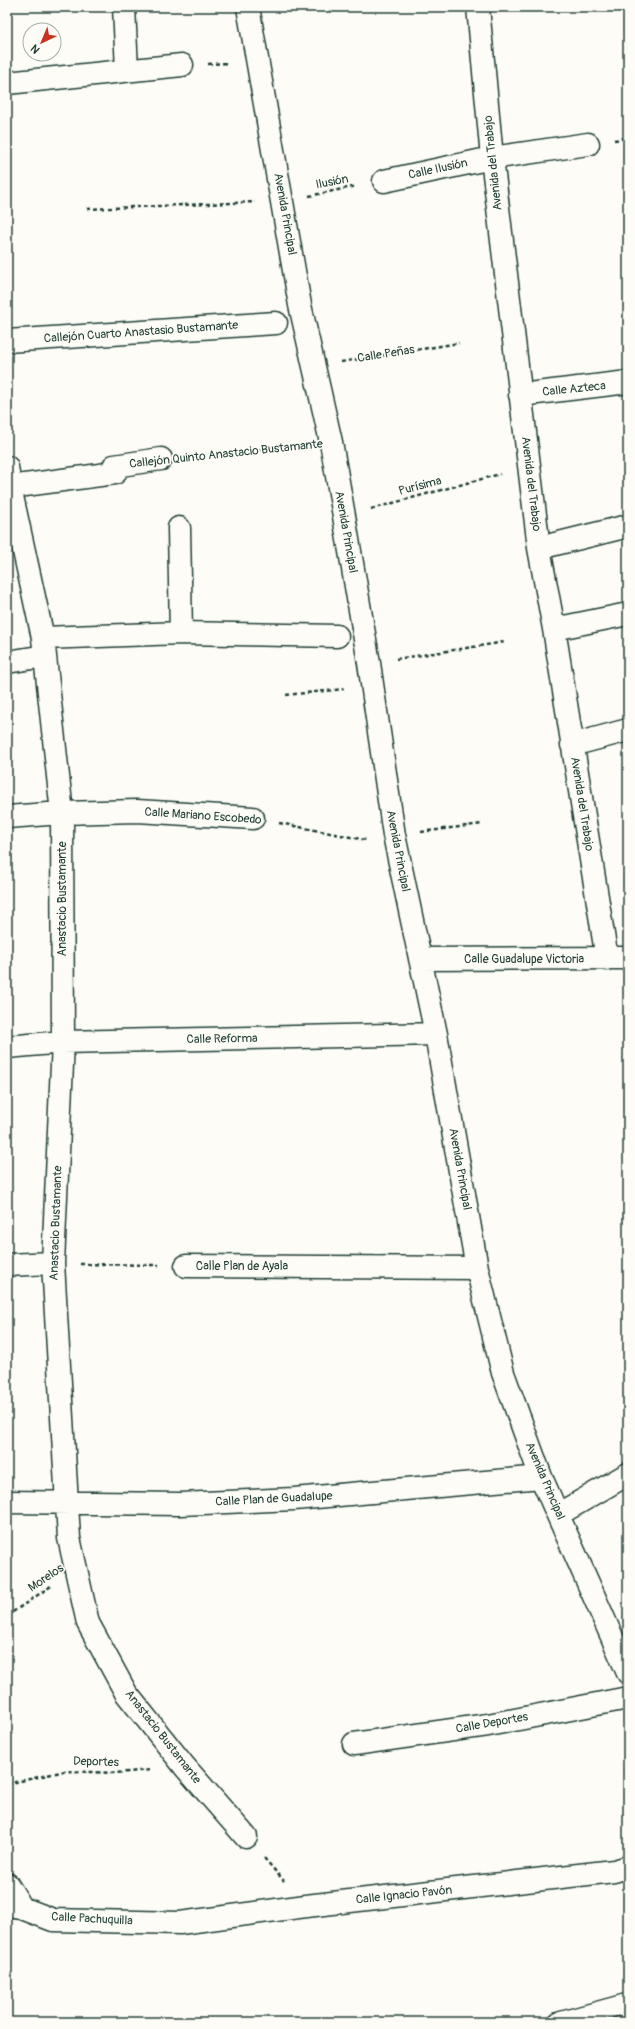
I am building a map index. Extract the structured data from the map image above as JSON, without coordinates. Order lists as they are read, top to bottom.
{
  "streets": {
    "street": [
      "Avenida del Trabajo",
      "Calle Ilusión",
      "Avenida Principal",
      "Callejón Cuarto Anastasio Bustamante",
      "Calle Azteca",
      "Callejón Quinto Anastacio Bustamante",
      "Calle Mariano Escobedo",
      "Anastacio Bustamante",
      "Calle Guadalupe Victoria",
      "Calle Reforma",
      "Calle Plan de Ayala",
      "Calle Plan de Guadalupe",
      "Calle Deportes",
      "Calle Ignacio Pavón",
      "Calle Pachuquilla"
    ],
    "path": [
      "Ilusión",
      "Calle Peñas",
      "Purísima",
      "Morelos",
      "Deportes"
    ]
  },
  "crossings": [
    ["Avenida del Trabajo", "Calle Ilusión"],
    ["Avenida del Trabajo", "Calle Azteca"],
    ["Avenida del Trabajo", "Calle Guadalupe Victoria"],
    ["Calle Ilusión", "Ilusión"],
    ["Ilusión", "Avenida Principal"],
    ["Avenida Principal", "Calle Peñas"],
    ["Avenida Principal", "Callejón Quinto Anastacio Bustamante"],
    ["Avenida Principal", "Purísima"],
    ["Avenida Principal", "Calle Mariano Escobedo"],
    ["Avenida Principal", "Calle Guadalupe Victoria"],
    ["Avenida Principal", "Calle Reforma"],
    ["Avenida Principal", "Calle Plan de Ayala"],
    ["Avenida Principal", "Calle Plan de Guadalupe"],
    ["Callejón Quinto Anastacio Bustamante", "Anastacio Bustamante"],
    ["Calle Mariano Escobedo", "Anastacio Bustamante"],
    ["Anastacio Bustamante", "Calle Reforma"],
    ["Anastacio Bustamante", "Calle Plan de Ayala"],
    ["Anastacio Bustamante", "Calle Plan de Guadalupe"],
    ["Anastacio Bustamante", "Morelos"],
    ["Anastacio Bustamante", "Deportes"],
    ["Calle Ignacio Pavón", "Calle Pachuquilla"]
  ],
  "north": "bottom left"
}
